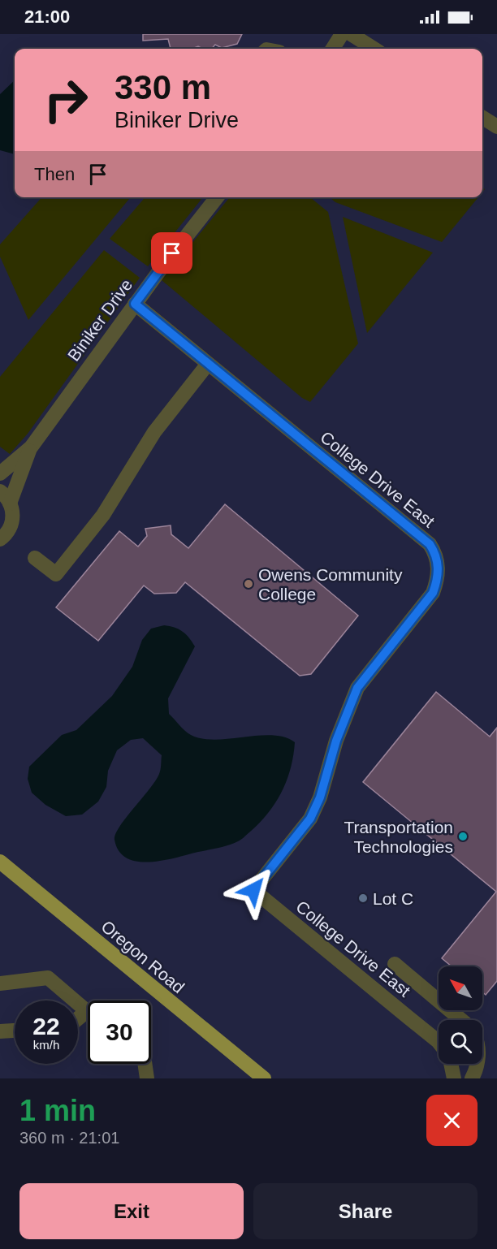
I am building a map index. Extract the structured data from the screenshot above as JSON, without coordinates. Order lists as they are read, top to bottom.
{
  "streets": {
    "main road": ["Oregon Road"],
    "street": ["Biniker Drive", "College Drive East"]
  },
  "crossings": [
    ["Biniker Drive", "College Drive East"]
  ],
  "places": ["Owens Community College", "Transportation Technologies", "Lot C"],
  "north": "top left",
  "page": {
    "status": "21:00",
    "turn": ["330 m", "Biniker Drive"],
    "then": "Then",
    "speed": "22 km/h",
    "limit": "30",
    "heading": ["1 min", "360 m · 21:01"],
    "buttons": ["Exit", "Share"]
  }
}
